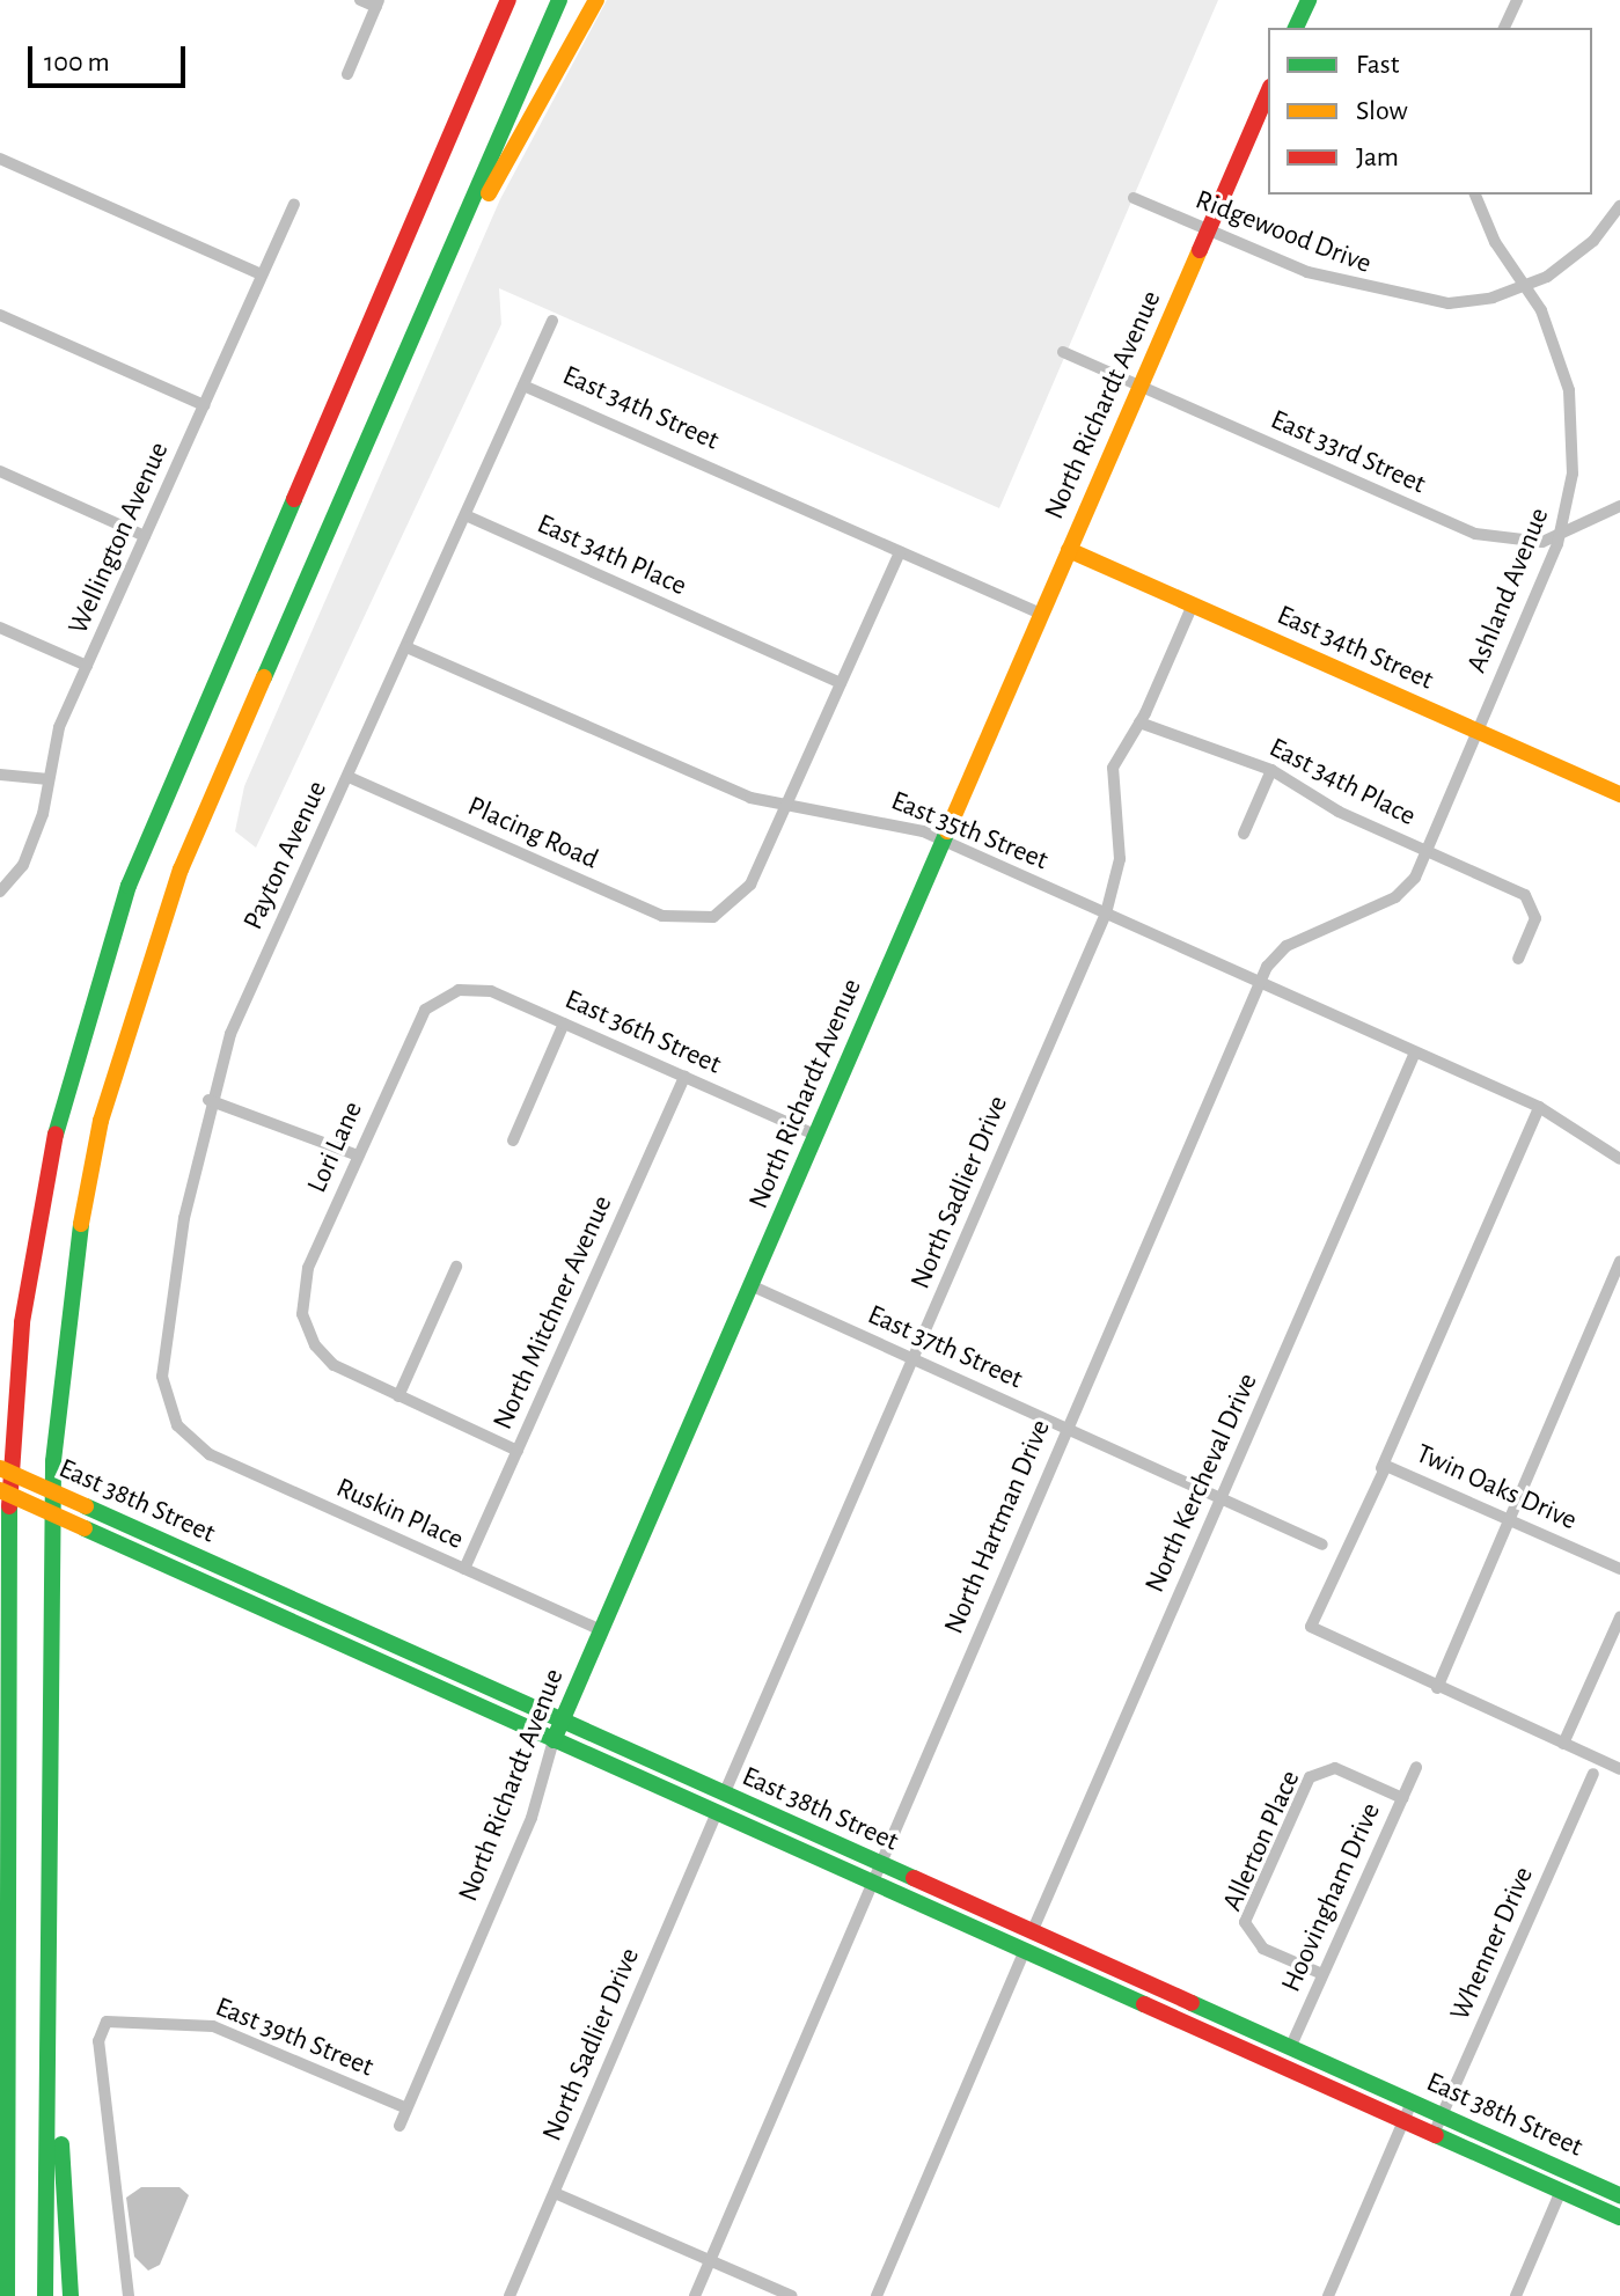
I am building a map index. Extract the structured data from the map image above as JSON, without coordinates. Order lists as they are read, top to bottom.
{
  "streets": {
    "main road": ["North Richardt Avenue", "East 34th Street", "East 38th Street"],
    "street": [
      "Ridgewood Drive",
      "East 33rd Street",
      "Wellington Avenue",
      "East 34th Place",
      "Ashland Avenue",
      "East 35th Street",
      "Placing Road",
      "Payton Avenue",
      "East 36th Street",
      "Lori Lane",
      "North Sadlier Drive",
      "North Mitchner Avenue",
      "East 37th Street",
      "North Kercheval Drive",
      "Twin Oaks Drive",
      "Ruskin Place",
      "North Hartman Drive",
      "Allerton Place",
      "Hoovingham Drive",
      "Whenner Drive",
      "East 39th Street"
    ]
  },
  "crossings": [
    ["Ridgewood Drive", "North Richardt Avenue"],
    ["Ridgewood Drive", "Ashland Avenue"],
    ["North Richardt Avenue", "East 34th Street"],
    ["North Richardt Avenue", "East 33rd Street"],
    ["North Richardt Avenue", "East 35th Street"],
    ["North Richardt Avenue", "East 36th Street"],
    ["North Richardt Avenue", "East 37th Street"],
    ["North Richardt Avenue", "East 38th Street"],
    ["North Richardt Avenue", "Ruskin Place"],
    ["North Richardt Avenue", "East 39th Street"],
    ["East 34th Street", "Ashland Avenue"],
    ["East 34th Street", "Payton Avenue"],
    ["East 34th Street", "North Sadlier Drive"],
    ["East 33rd Street", "Ashland Avenue"],
    ["East 34th Place", "Ashland Avenue"],
    ["East 34th Place", "Payton Avenue"],
    ["East 34th Place", "North Sadlier Drive"],
    ["East 34th Place", "North Hartman Drive"],
    ["Ashland Avenue", "North Hartman Drive"],
    ["East 35th Street", "Placing Road"],
    ["East 35th Street", "Payton Avenue"],
    ["East 35th Street", "North Sadlier Drive"],
    ["East 35th Street", "North Kercheval Drive"],
    ["East 35th Street", "North Hartman Drive"],
    ["Placing Road", "Payton Avenue"],
    ["Payton Avenue", "Ruskin Place"],
    ["East 36th Street", "Lori Lane"],
    ["East 36th Street", "North Mitchner Avenue"],
    ["North Sadlier Drive", "East 37th Street"],
    ["North Sadlier Drive", "East 38th Street"],
    ["North Mitchner Avenue", "Ruskin Place"],
    ["East 37th Street", "North Kercheval Drive"],
    ["East 37th Street", "North Hartman Drive"],
    ["North Kercheval Drive", "East 38th Street"],
    ["East 38th Street", "North Hartman Drive"],
    ["East 38th Street", "Hoovingham Drive"],
    ["East 38th Street", "Whenner Drive"],
    ["Allerton Place", "Hoovingham Drive"]
  ],
  "legend": ["Fast", "Slow", "Jam"],
  "scale_bar": "100 m"
}
